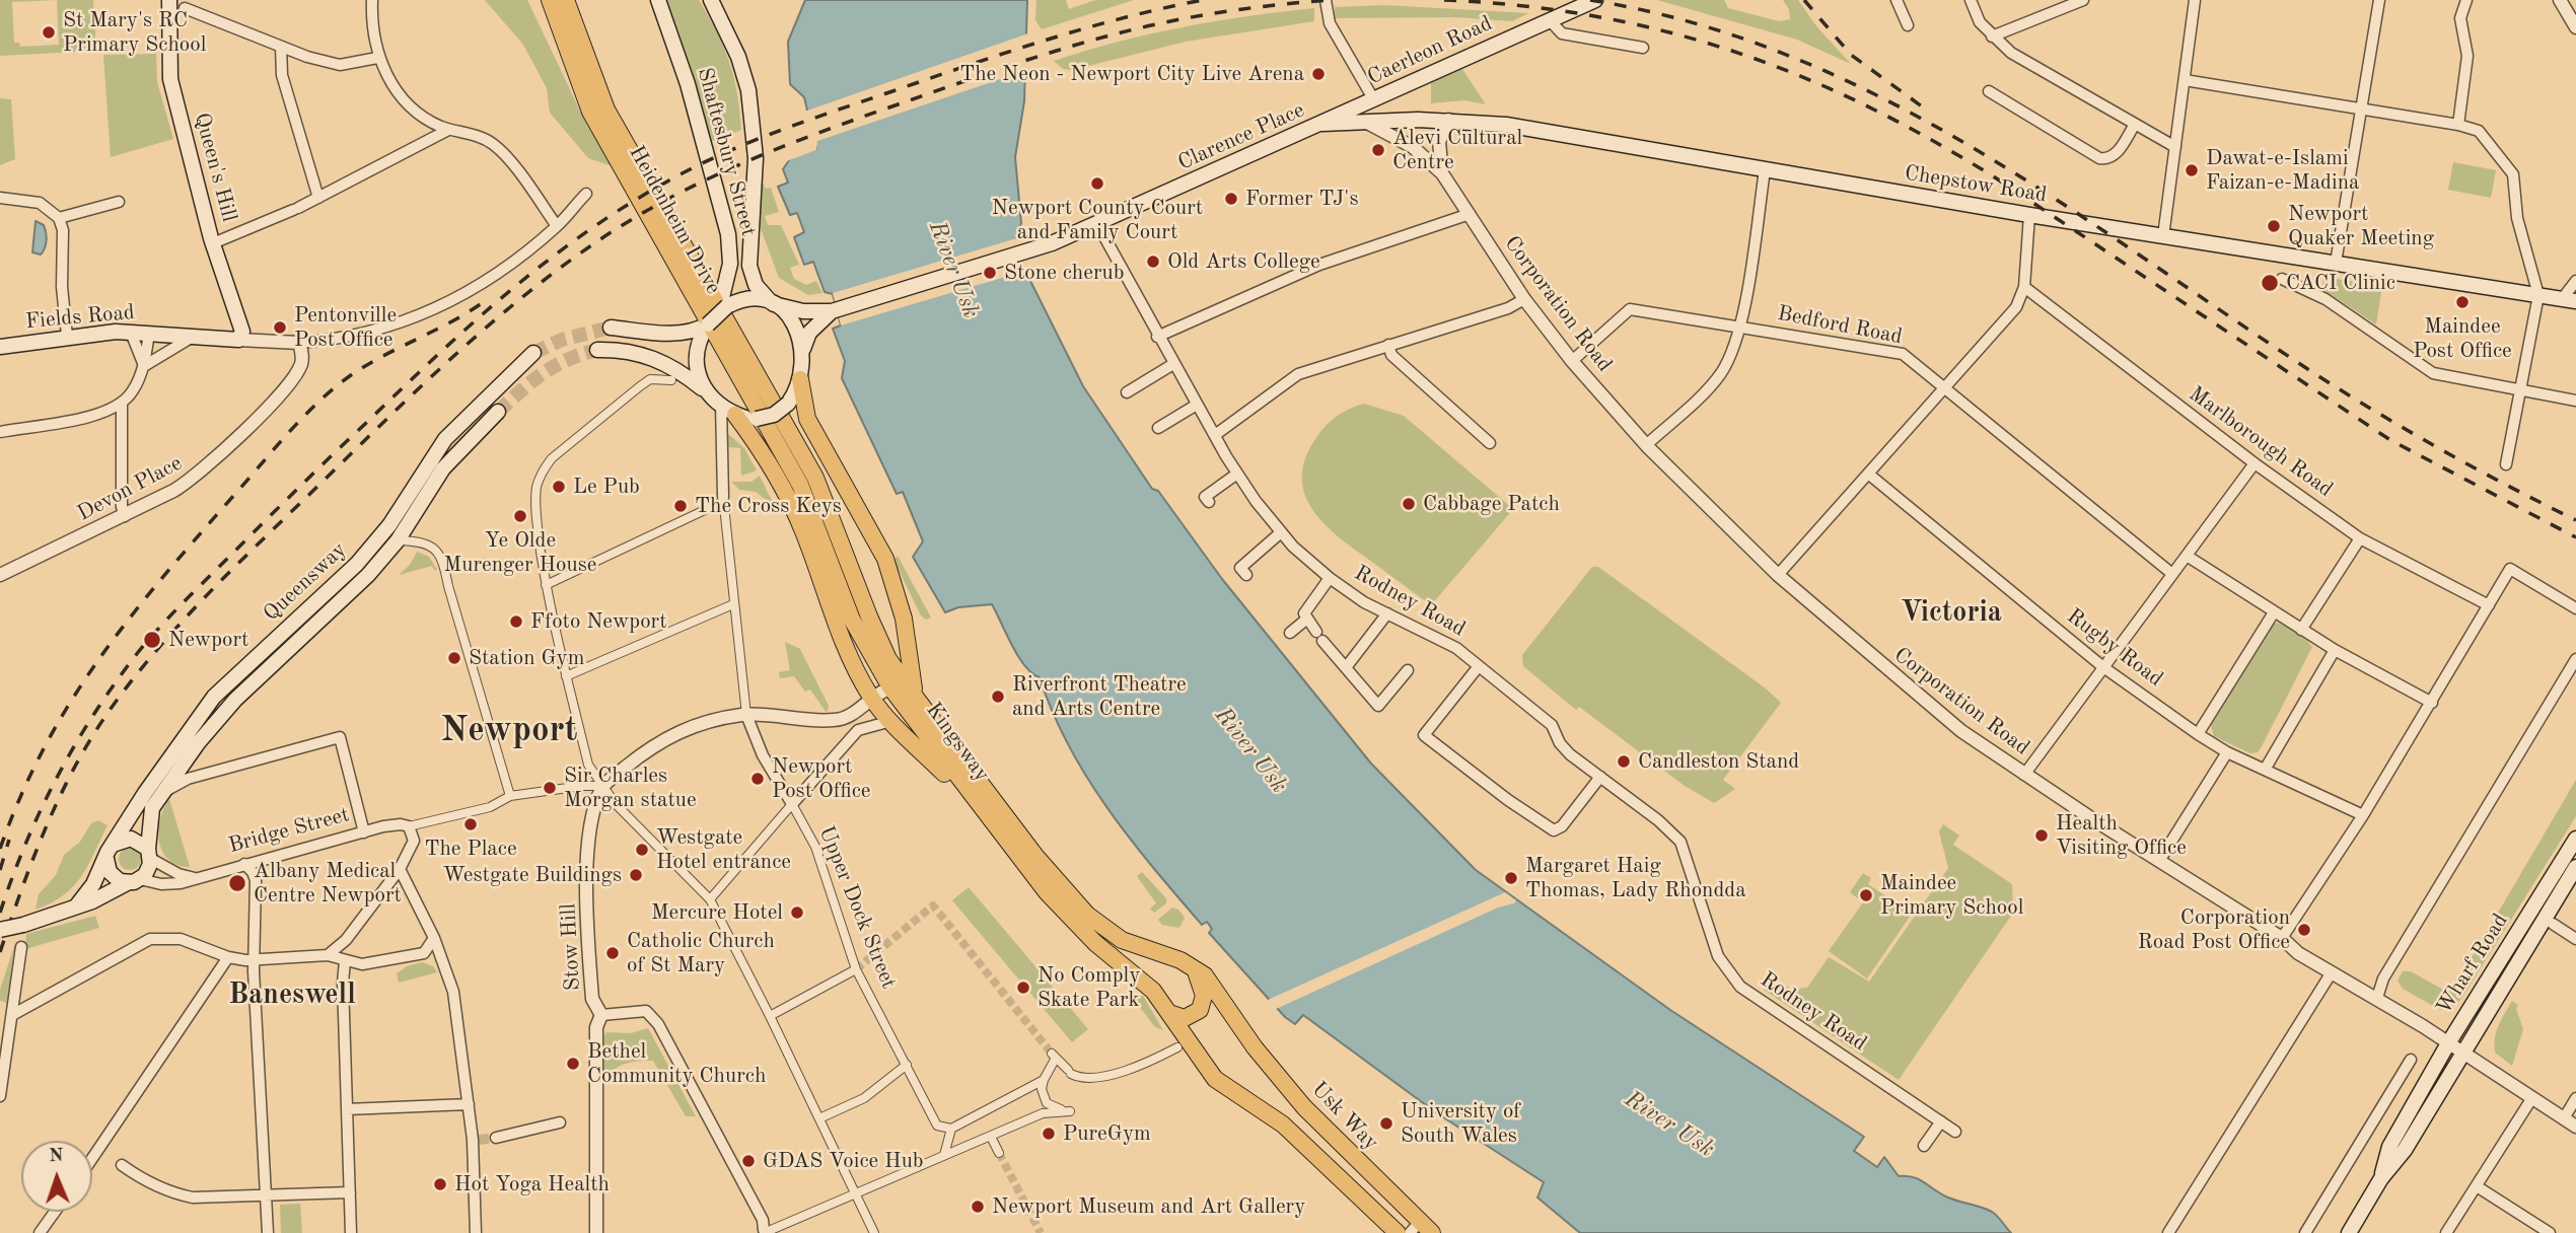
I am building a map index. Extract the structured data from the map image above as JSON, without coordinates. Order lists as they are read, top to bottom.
{
  "streets": {
    "main road": [
      "Caerleon Road",
      "Clarence Place",
      "Shaftesbury Street",
      "Queen's Hill",
      "Chepstow Road",
      "Heidenheim Drive",
      "Fields Road",
      "Queensway",
      "Kingsway",
      "Wharf Road",
      "Usk Way"
    ],
    "street": [
      "Corporation Road",
      "Bedford Road",
      "Marlborough Road",
      "Devon Place",
      "Rodney Road",
      "Rugby Road",
      "Bridge Street",
      "Upper Dock Street",
      "Stow Hill"
    ]
  },
  "crossings": [
    ["Caerleon Road", "Clarence Place"],
    ["Clarence Place", "Chepstow Road"],
    ["Clarence Place", "Corporation Road"],
    ["Clarence Place", "Rodney Road"],
    ["Shaftesbury Street", "Upper Dock Street"],
    ["Queen's Hill", "Fields Road"],
    ["Heidenheim Drive", "Kingsway"],
    ["Corporation Road", "Bedford Road"],
    ["Corporation Road", "Wharf Road"],
    ["Queensway", "Bridge Street"],
    ["Kingsway", "Usk Way"]
  ],
  "districts": ["Victoria", "Newport", "Baneswell"],
  "water": ["River Usk"],
  "places": [
    "St Mary's RC Primary School",
    "The Neon - Newport City Live Arena",
    "Alevi Cultural Centre",
    "Dawat-e-Islami Faizan-e-Madina",
    "Newport County Court and Family Court",
    "Former TJ's",
    "Newport Quaker Meeting",
    "Old Arts College",
    "Stone cherub",
    "CACI Clinic",
    "Maindee Post Office",
    "Pentonville Post Office",
    "Le Pub",
    "Cabbage Patch",
    "The Cross Keys",
    "Ye Olde Murenger House",
    "Ffoto Newport",
    "Newport",
    "Station Gym",
    "Riverfront Theatre and Arts Centre",
    "Candleston Stand",
    "Newport Post Office",
    "Sir Charles Morgan statue",
    "The Place",
    "Health Visiting Office",
    "Westgate Hotel entrance",
    "Westgate Buildings",
    "Margaret Haig Thomas, Lady Rhondda",
    "Albany Medical Centre Newport",
    "Maindee Primary School",
    "Mercure Hotel",
    "Corporation Road Post Office",
    "Catholic Church of St Mary",
    "No Comply Skate Park",
    "Bethel Community Church",
    "University of South Wales",
    "PureGym",
    "GDAS Voice Hub",
    "Hot Yoga Health",
    "Newport Museum and Art Gallery"
  ],
  "north": "top"
}
